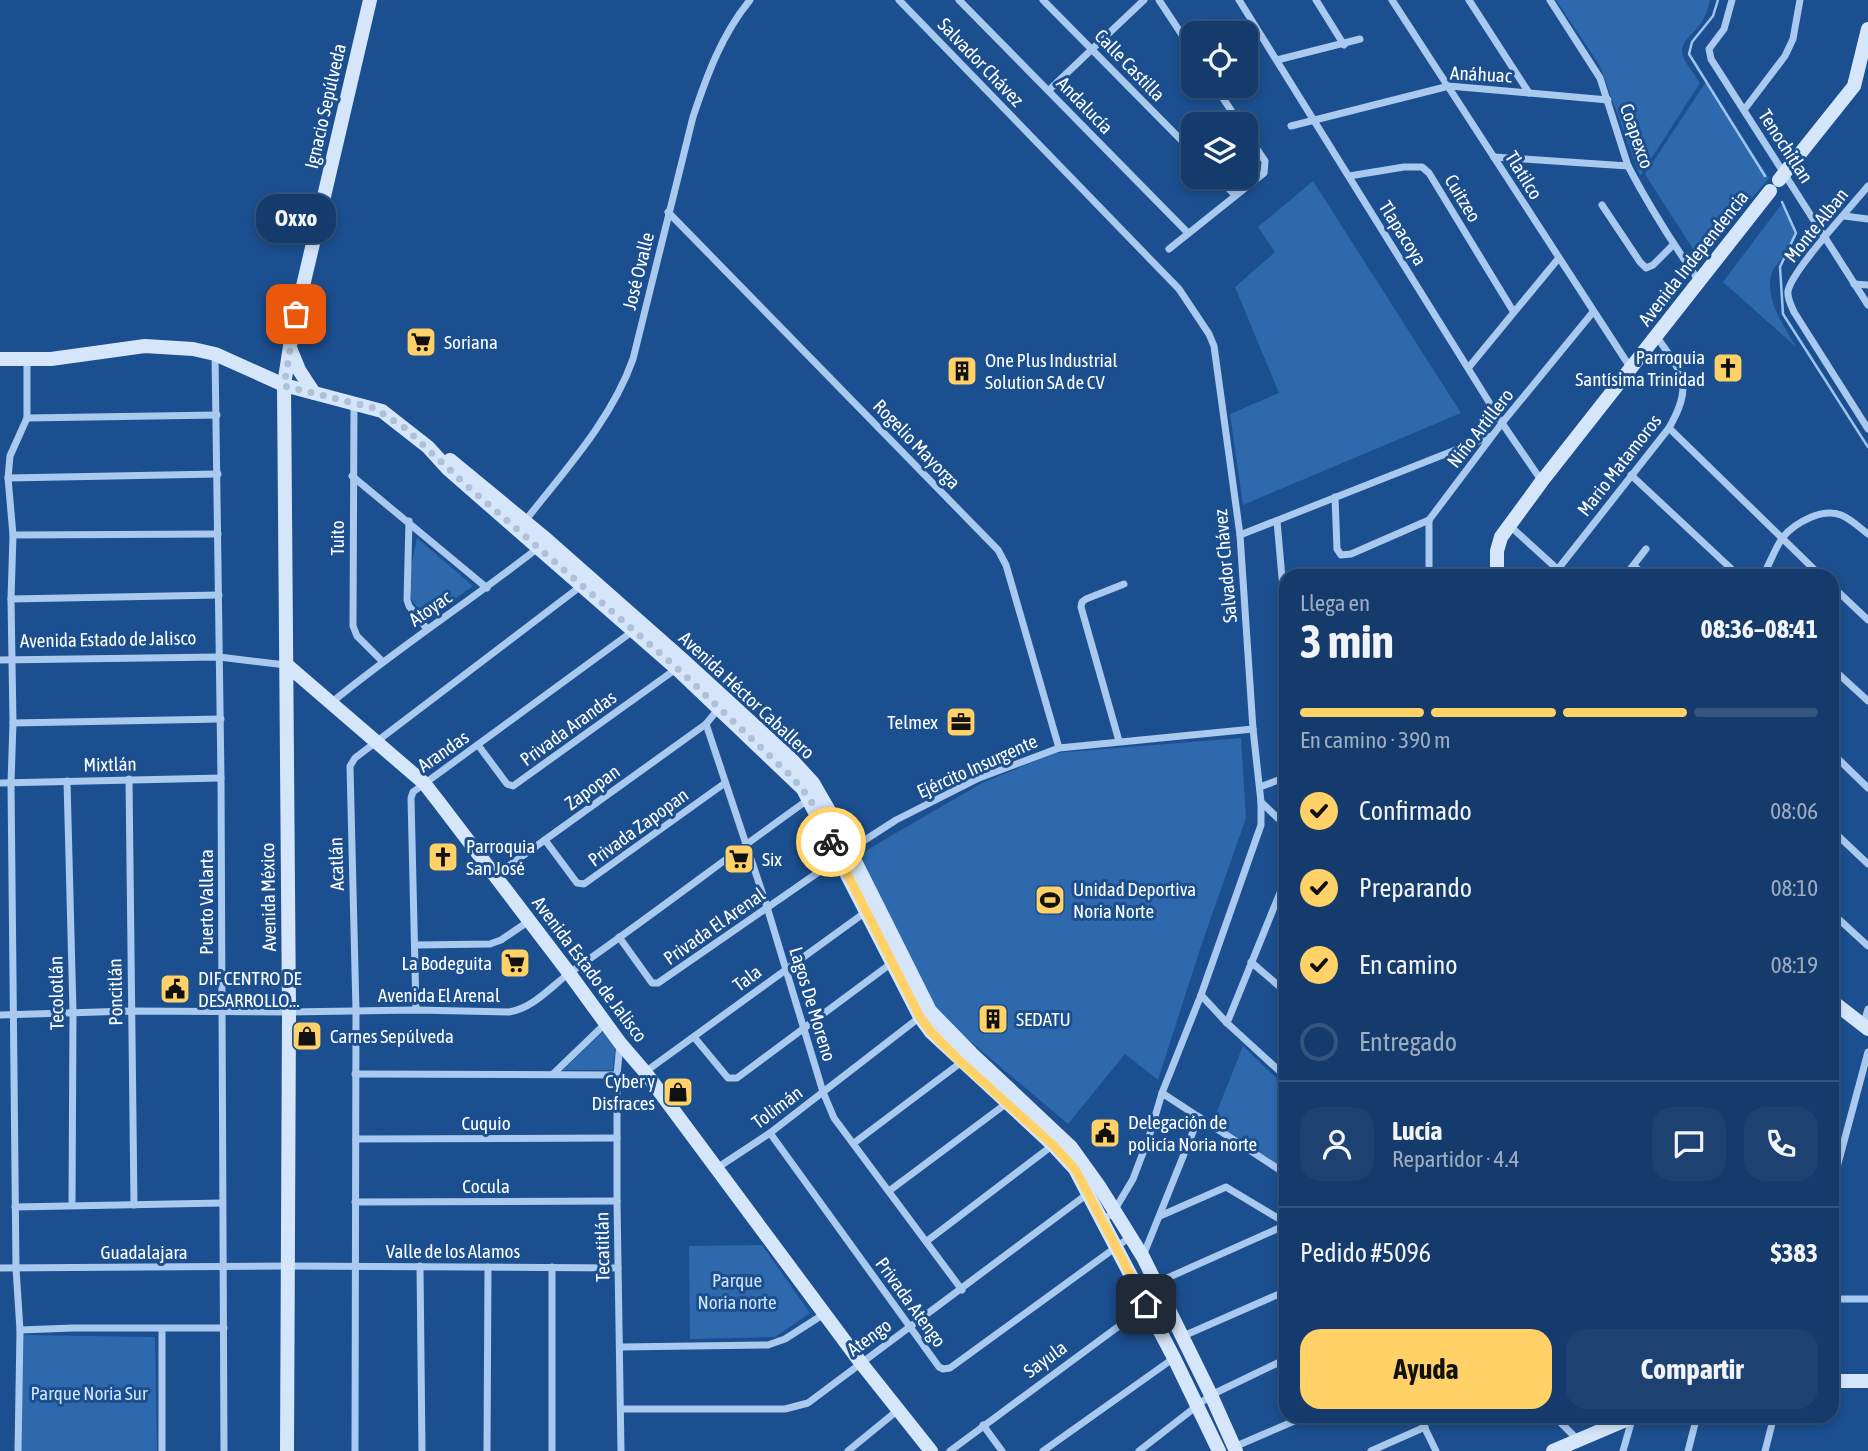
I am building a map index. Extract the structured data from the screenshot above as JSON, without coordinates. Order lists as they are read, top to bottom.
{
  "streets": {
    "main road": [
      "Ignacio Sepúlveda",
      "Avenida Independencia",
      "Avenida Estado de Jalisco",
      "Avenida Héctor Caballero",
      "Avenida México"
    ],
    "street": [
      "Salvador Chávez",
      "Calle Castilla",
      "Anáhuac",
      "Andalucía",
      "Coapexco",
      "Tenochitlan",
      "Tlatilco",
      "Cuitzeo",
      "Monte Alban",
      "Tlapacoya",
      "José Ovalle",
      "Niño Artillero",
      "Rogelio Mayorga",
      "Mario Matamoros",
      "Tuito",
      "Atoyac",
      "Privada Arandas",
      "Arandas",
      "Mixtlán",
      "Ejército Insurgente",
      "Zapopan",
      "Privada Zapopan",
      "Acatlán",
      "Puerto Vallarta",
      "Privada El Arenal",
      "Tala",
      "Poncitlán",
      "Tecolotlán",
      "Avenida El Arenal",
      "Lagos De Moreno",
      "Tolimán",
      "Cuquio",
      "Cocula",
      "Tecatitlán",
      "Valle de los Alamos",
      "Guadalajara",
      "Privada Atengo",
      "Atengo",
      "Sayula"
    ]
  },
  "crossings": [
    ["Salvador Chávez", "Avenida Héctor Caballero"],
    ["Salvador Chávez", "Ejército Insurgente"],
    ["Anáhuac", "Coapexco"],
    ["Anáhuac", "Tlatilco"],
    ["Anáhuac", "Tlapacoya"],
    ["Ignacio Sepúlveda", "Avenida Héctor Caballero"],
    ["Ignacio Sepúlveda", "Avenida México"],
    ["Coapexco", "Avenida Independencia"],
    ["Tenochitlan", "Monte Alban"],
    ["Tenochitlan", "Avenida Independencia"],
    ["Tlatilco", "Avenida Independencia"],
    ["Tlatilco", "Niño Artillero"],
    ["Cuitzeo", "Tlapacoya"],
    ["Tlapacoya", "Avenida Independencia"],
    ["Tlapacoya", "Niño Artillero"],
    ["Avenida Independencia", "Mario Matamoros"],
    ["José Ovalle", "Rogelio Mayorga"],
    ["José Ovalle", "Avenida Héctor Caballero"],
    ["Rogelio Mayorga", "Ejército Insurgente"],
    ["Tuito", "Atoyac"],
    ["Tuito", "Avenida Héctor Caballero"],
    ["Atoyac", "Avenida Estado de Jalisco"],
    ["Atoyac", "Avenida Héctor Caballero"],
    ["Avenida Estado de Jalisco", "Arandas"],
    ["Avenida Estado de Jalisco", "Zapopan"],
    ["Avenida Estado de Jalisco", "Acatlán"],
    ["Avenida Estado de Jalisco", "Avenida México"],
    ["Avenida Estado de Jalisco", "Puerto Vallarta"],
    ["Avenida Estado de Jalisco", "Tala"],
    ["Avenida Estado de Jalisco", "Avenida El Arenal"],
    ["Avenida Estado de Jalisco", "Tolimán"],
    ["Avenida Estado de Jalisco", "Tecatitlán"],
    ["Avenida Estado de Jalisco", "Atengo"],
    ["Avenida Héctor Caballero", "Privada Arandas"],
    ["Avenida Héctor Caballero", "Arandas"],
    ["Avenida Héctor Caballero", "Ejército Insurgente"],
    ["Avenida Héctor Caballero", "Acatlán"],
    ["Avenida Héctor Caballero", "Avenida México"],
    ["Avenida Héctor Caballero", "Puerto Vallarta"],
    ["Avenida Héctor Caballero", "Privada El Arenal"],
    ["Avenida Héctor Caballero", "Tala"],
    ["Avenida Héctor Caballero", "Avenida El Arenal"],
    ["Avenida Héctor Caballero", "Tolimán"],
    ["Avenida Héctor Caballero", "Privada Atengo"],
    ["Avenida Héctor Caballero", "Atengo"],
    ["Avenida Héctor Caballero", "Sayula"],
    ["Privada Arandas", "Arandas"],
    ["Arandas", "Avenida El Arenal"],
    ["Mixtlán", "Puerto Vallarta"],
    ["Mixtlán", "Poncitlán"],
    ["Mixtlán", "Tecolotlán"],
    ["Ejército Insurgente", "Privada El Arenal"],
    ["Zapopan", "Privada Zapopan"],
    ["Zapopan", "Lagos De Moreno"],
    ["Privada Zapopan", "Lagos De Moreno"],
    ["Acatlán", "Avenida El Arenal"],
    ["Acatlán", "Cuquio"],
    ["Acatlán", "Cocula"],
    ["Acatlán", "Valle de los Alamos"],
    ["Avenida México", "Avenida El Arenal"],
    ["Avenida México", "Valle de los Alamos"],
    ["Avenida México", "Guadalajara"],
    ["Puerto Vallarta", "Avenida El Arenal"],
    ["Puerto Vallarta", "Guadalajara"],
    ["Privada El Arenal", "Avenida El Arenal"],
    ["Privada El Arenal", "Lagos De Moreno"],
    ["Tala", "Lagos De Moreno"],
    ["Poncitlán", "Avenida El Arenal"],
    ["Tecolotlán", "Avenida El Arenal"],
    ["Avenida El Arenal", "Lagos De Moreno"],
    ["Lagos De Moreno", "Tolimán"],
    ["Lagos De Moreno", "Atengo"],
    ["Tolimán", "Privada Atengo"],
    ["Cuquio", "Tecatitlán"],
    ["Cocula", "Tecatitlán"],
    ["Tecatitlán", "Valle de los Alamos"],
    ["Tecatitlán", "Atengo"],
    ["Valle de los Alamos", "Guadalajara"],
    ["Privada Atengo", "Atengo"]
  ],
  "parks": ["Parque Noria norte", "Parque Noria Sur"],
  "places": {
    "other": ["Oxxo"],
    "supermarket": ["Soriana", "Six", "La Bodeguita"],
    "church": ["Parroquia Santísima Trinidad", "Parroquia San José"],
    "building": ["One Plus Industrial Solution SA de CV", "SEDATU"],
    "office": ["Telmex"],
    "sports": ["Unidad Deportiva Noria Norte"],
    "public building": ["DIF CENTRO DE DESARROLLO…", "Delegación de policía Noria norte"],
    "shop": ["Carnes Sepúlveda", "Cyber y Disfraces"]
  },
  "page": {
    "bubble": "Oxxo",
    "heading": ["3 min", "Llega en", "08:36–08:41"],
    "panel": [
      "Lucía",
      "Repartidor · 4.4",
      "Pedido #5096",
      "$383"
    ],
    "bar": "En camino · 390 m",
    "list": [
      ["Confirmado", "08:06"],
      ["Preparando", "08:10"],
      ["En camino", "08:19"],
      "Entregado"
    ],
    "buttons": ["Ayuda", "Compartir"]
  }
}
